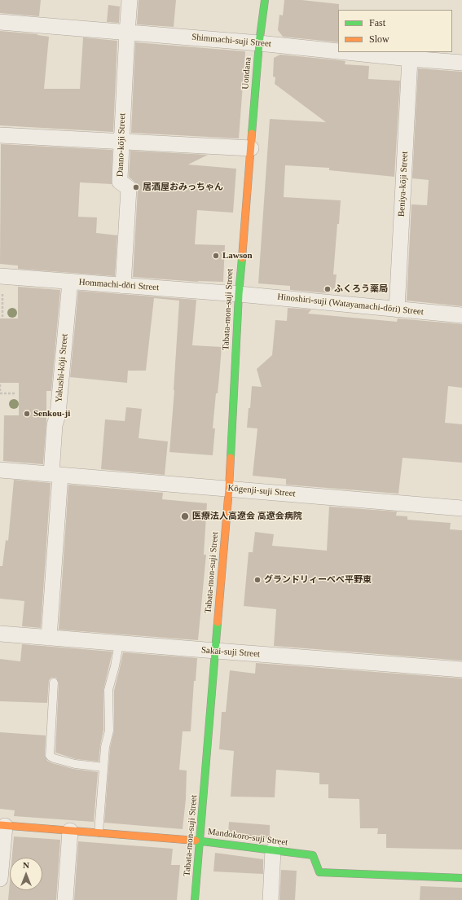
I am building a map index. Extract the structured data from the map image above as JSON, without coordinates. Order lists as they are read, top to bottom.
{
  "streets": {
    "street": [
      "Shimmachi-suji Street",
      "Uondana",
      "Danno-kōji Street",
      "Beniya-kōji Street",
      "Hommachi-dōri Street",
      "Hinoshiri-suji (Watayamachi-dōri) Street",
      "Tabata-mon-suji Street",
      "Yakushi-kōji Street",
      "Kōgenji-suji Street",
      "Sakai-suji Street",
      "Mandokoro-suji Street"
    ]
  },
  "crossings": [
    ["Shimmachi-suji Street", "Uondana"],
    ["Shimmachi-suji Street", "Danno-kōji Street"],
    ["Shimmachi-suji Street", "Beniya-kōji Street"],
    ["Uondana", "Tabata-mon-suji Street"],
    ["Danno-kōji Street", "Hommachi-dōri Street"],
    ["Beniya-kōji Street", "Hinoshiri-suji (Watayamachi-dōri) Street"],
    ["Hommachi-dōri Street", "Hinoshiri-suji (Watayamachi-dōri) Street"],
    ["Hommachi-dōri Street", "Tabata-mon-suji Street"],
    ["Hommachi-dōri Street", "Yakushi-kōji Street"],
    ["Hinoshiri-suji (Watayamachi-dōri) Street", "Tabata-mon-suji Street"],
    ["Tabata-mon-suji Street", "Kōgenji-suji Street"],
    ["Tabata-mon-suji Street", "Sakai-suji Street"],
    ["Tabata-mon-suji Street", "Mandokoro-suji Street"],
    ["Yakushi-kōji Street", "Kōgenji-suji Street"],
    ["Yakushi-kōji Street", "Sakai-suji Street"]
  ],
  "places": [
    "居酒屋おみっちゃん",
    "Lawson",
    "ふくろう薬局",
    "Senkou-ji",
    "医療法人高遼会 高遼会病院",
    "グランドリィーぺぺ平野東"
  ],
  "legend": ["Fast", "Slow"],
  "north": "top"
}
